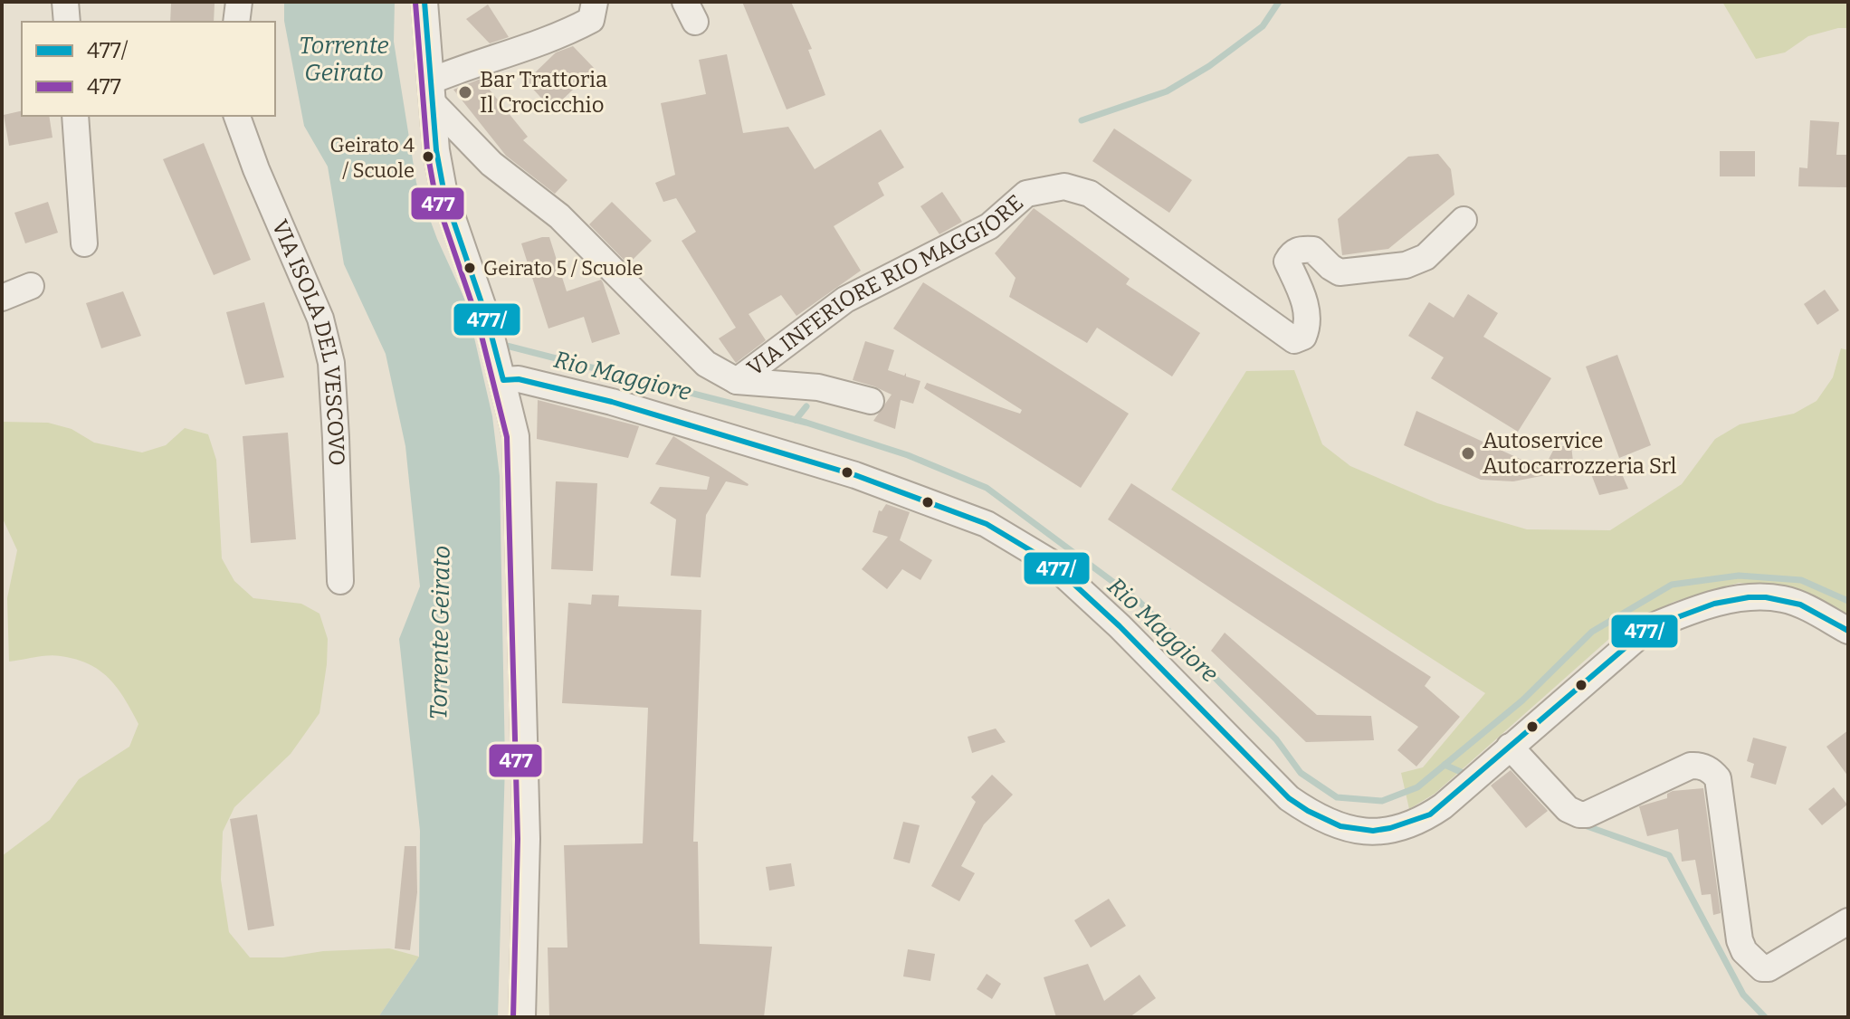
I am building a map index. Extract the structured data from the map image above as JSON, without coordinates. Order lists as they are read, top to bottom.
{
  "streets": {
    "street": ["VIA INFERIORE RIO MAGGIORE", "VIA ISOLA DEL VESCOVO"]
  },
  "water": ["Torrente Geirato", "Rio Maggiore"],
  "places": [
    "Bar Trattoria Il Crocicchio",
    "Geirato 4 / Scuole",
    "Geirato 5 / Scuole",
    "Autoservice Autocarrozzeria Srl"
  ],
  "lines": ["transit line 477/", "transit line 477"],
  "legend": ["477/", "477"]
}
